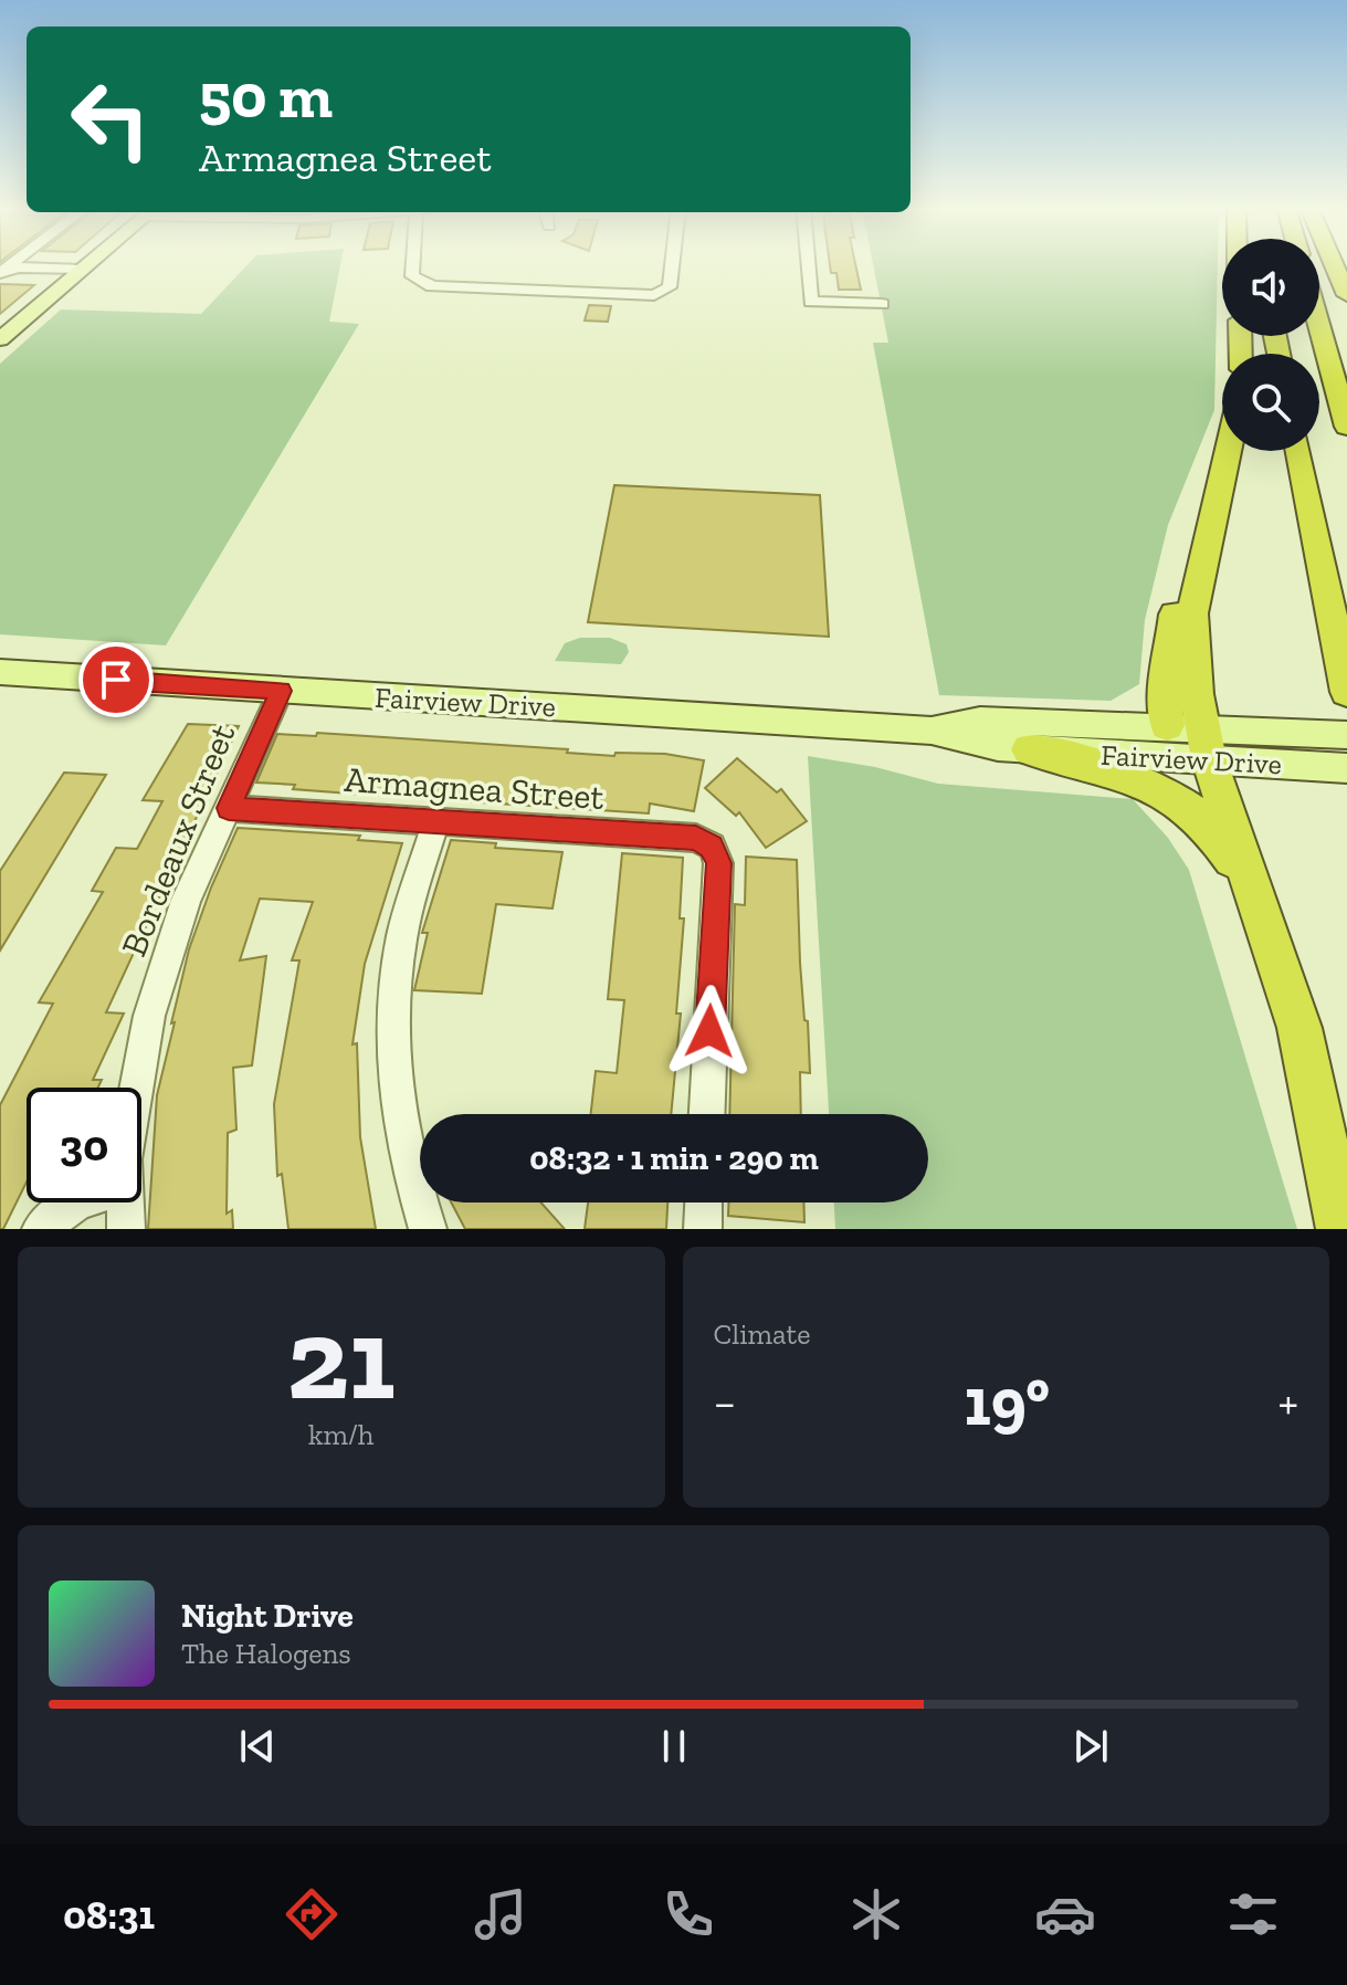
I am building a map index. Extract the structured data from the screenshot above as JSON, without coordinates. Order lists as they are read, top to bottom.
{
  "streets": {
    "main road": ["Fairview Drive"],
    "street": ["Armagnea Street", "Bordeaux Street"]
  },
  "crossings": [
    ["Fairview Drive", "Bordeaux Street"],
    ["Armagnea Street", "Bordeaux Street"]
  ],
  "page": {
    "turn": ["50 m", "Armagnea Street"],
    "limit": "30",
    "trip": "08:32 · 1 min · 290 m",
    "tile": [
      ["21", "km/h"],
      "Climate"
    ],
    "heat": ["−", "19°", "+"],
    "song": ["Night Drive", "The Halogens"],
    "tabs": "08:31"
  }
}
